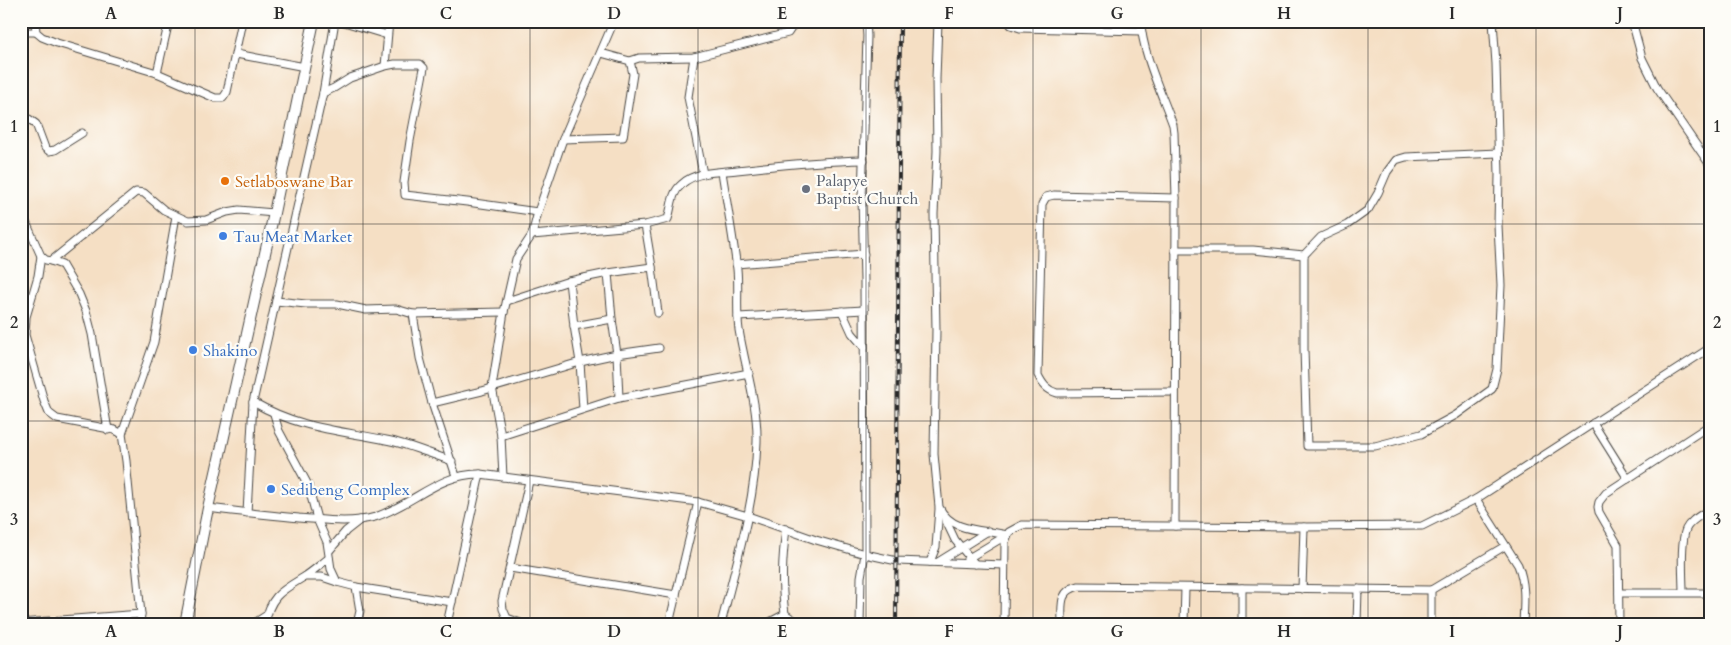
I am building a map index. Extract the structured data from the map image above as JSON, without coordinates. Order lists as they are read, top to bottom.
{
  "places": [
    "Setlaboswane Bar",
    "Palapye Baptist Church",
    "Tau Meat Market",
    "Shakino",
    "Sedibeng Complex"
  ],
  "grid": {
    "columns": [
      "A",
      "B",
      "C",
      "D",
      "E",
      "F",
      "G",
      "H",
      "I",
      "J"
    ],
    "rows": ["1", "2", "3"]
  }
}
